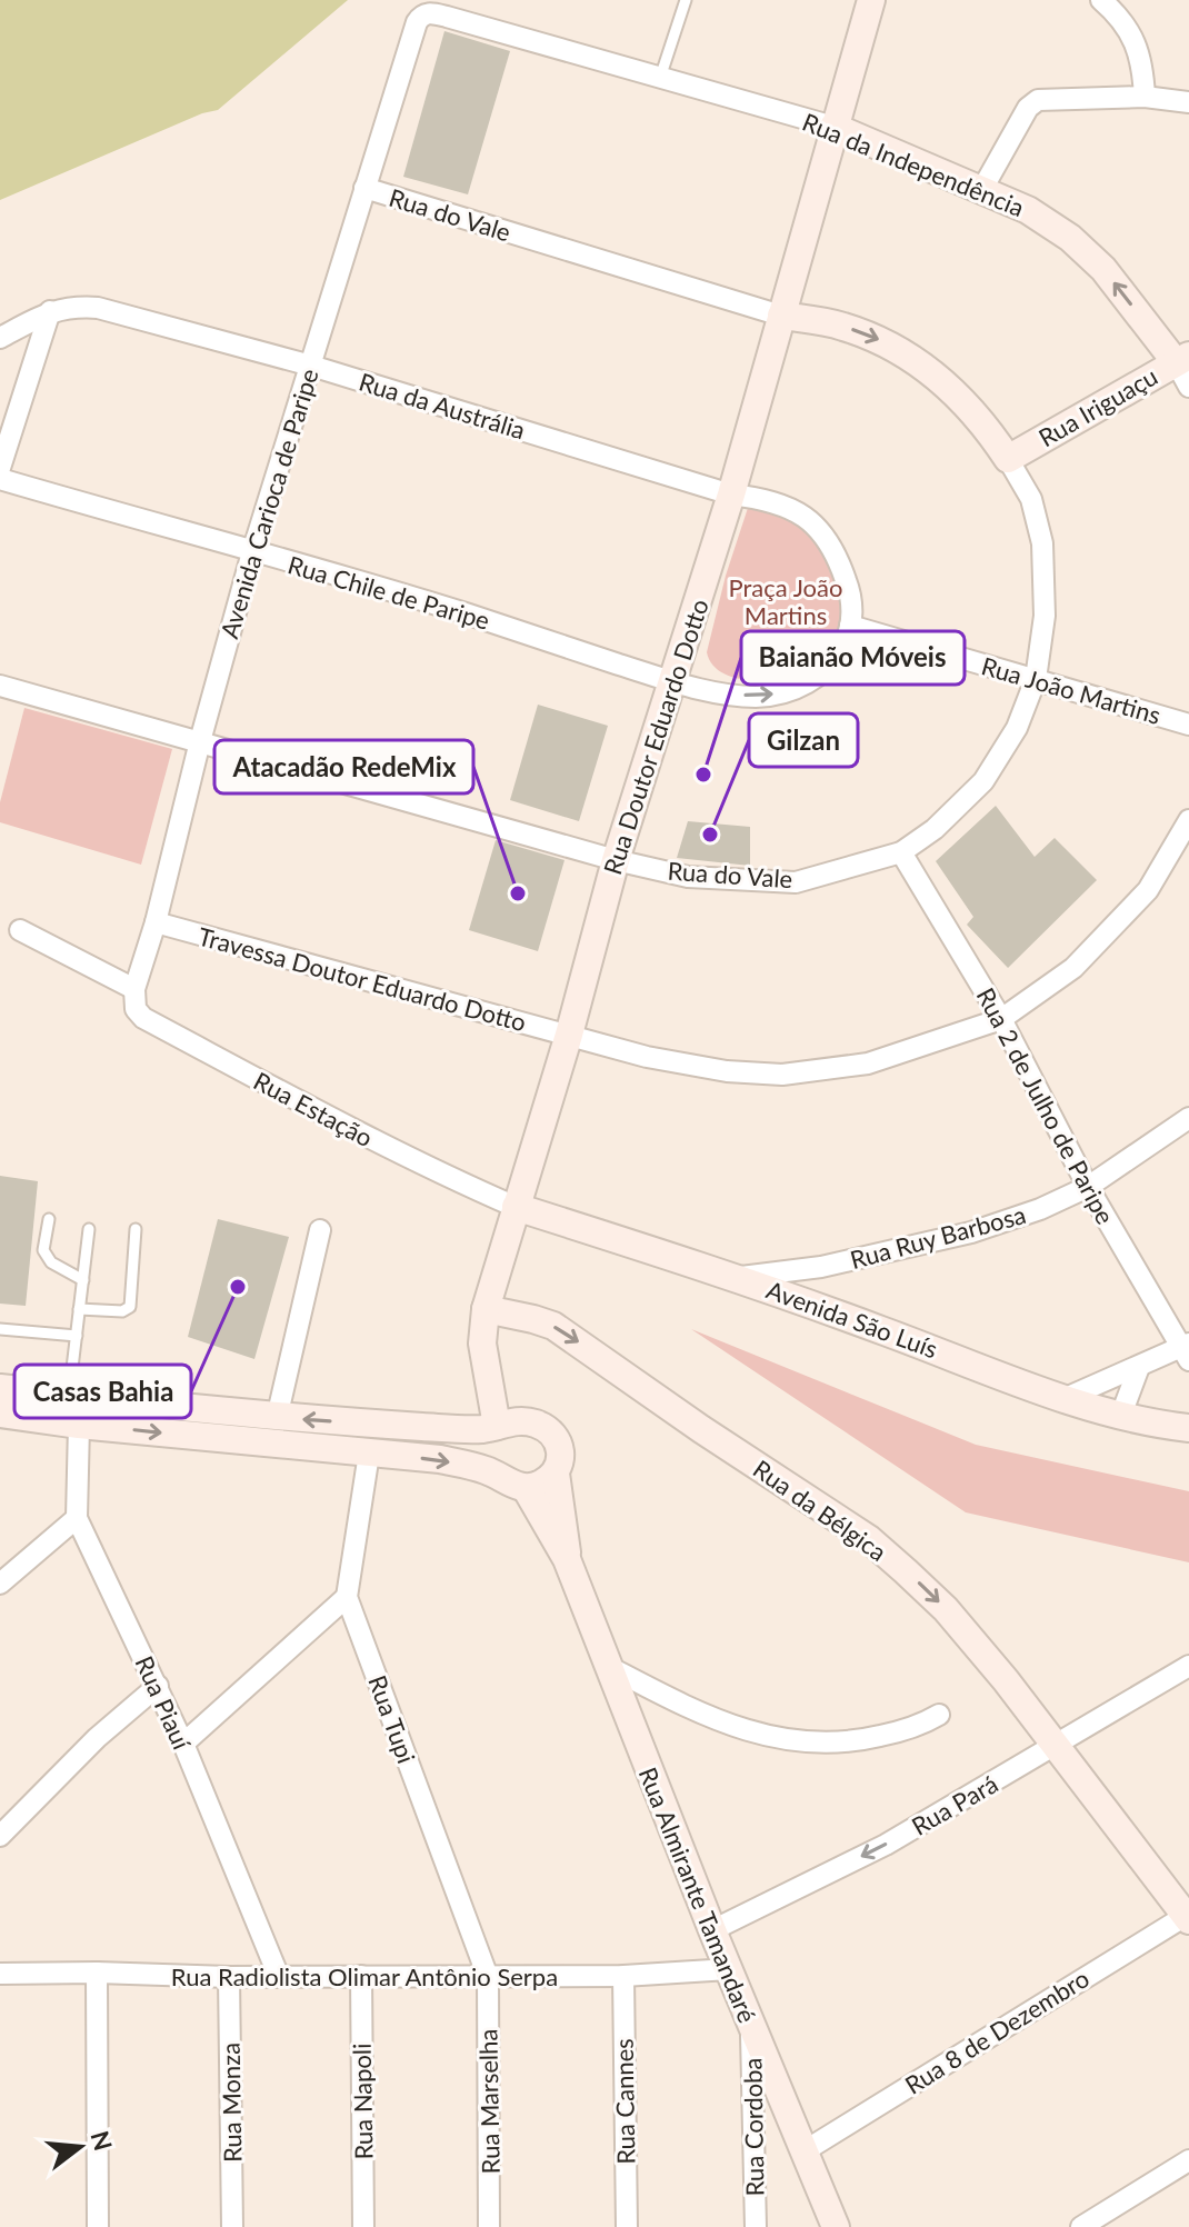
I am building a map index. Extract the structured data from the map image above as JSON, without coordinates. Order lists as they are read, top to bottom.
{
  "streets": {
    "main road": [
      "Rua da Independência",
      "Rua do Vale",
      "Rua Iriguaçu",
      "Rua Doutor Eduardo Dotto",
      "Avenida São Luís",
      "Rua da Bélgica",
      "Rua Almirante Tamandaré"
    ],
    "street": [
      "Rua da Austrália",
      "Avenida Carioca de Paripe",
      "Rua Chile de Paripe",
      "Rua João Martins",
      "Travessa Doutor Eduardo Dotto",
      "Rua 2 de Julho de Paripe",
      "Rua Estação",
      "Rua Ruy Barbosa",
      "Rua Piauí",
      "Rua Tupi",
      "Rua Pará",
      "Rua Radiolista Olimar Antônio Serpa",
      "Rua 8 de Dezembro",
      "Rua Napoli",
      "Rua Marselha",
      "Rua Cannes",
      "Rua Monza",
      "Rua Cordoba"
    ]
  },
  "crossings": [
    ["Rua da Independência", "Rua Iriguaçu"],
    ["Rua da Independência", "Avenida Carioca de Paripe"],
    ["Rua da Independência", "Rua Doutor Eduardo Dotto"],
    ["Rua do Vale", "Rua Iriguaçu"],
    ["Rua do Vale", "Avenida Carioca de Paripe"],
    ["Rua do Vale", "Rua João Martins"],
    ["Rua do Vale", "Rua Doutor Eduardo Dotto"],
    ["Rua do Vale", "Rua 2 de Julho de Paripe"],
    ["Rua da Austrália", "Avenida Carioca de Paripe"],
    ["Rua da Austrália", "Rua Doutor Eduardo Dotto"],
    ["Avenida Carioca de Paripe", "Rua Chile de Paripe"],
    ["Avenida Carioca de Paripe", "Travessa Doutor Eduardo Dotto"],
    ["Avenida Carioca de Paripe", "Rua Estação"],
    ["Rua Chile de Paripe", "Rua Doutor Eduardo Dotto"],
    ["Rua Doutor Eduardo Dotto", "Travessa Doutor Eduardo Dotto"],
    ["Rua Doutor Eduardo Dotto", "Rua Estação"],
    ["Rua Doutor Eduardo Dotto", "Avenida São Luís"],
    ["Rua Doutor Eduardo Dotto", "Rua da Bélgica"],
    ["Rua Doutor Eduardo Dotto", "Rua Almirante Tamandaré"],
    ["Rua 2 de Julho de Paripe", "Rua Ruy Barbosa"],
    ["Rua Estação", "Avenida São Luís"],
    ["Rua Ruy Barbosa", "Avenida São Luís"],
    ["Rua da Bélgica", "Rua Pará"],
    ["Rua da Bélgica", "Rua 8 de Dezembro"],
    ["Rua Piauí", "Rua Radiolista Olimar Antônio Serpa"],
    ["Rua Tupi", "Rua Radiolista Olimar Antônio Serpa"],
    ["Rua Tupi", "Rua Marselha"],
    ["Rua Pará", "Rua Almirante Tamandaré"],
    ["Rua Almirante Tamandaré", "Rua Radiolista Olimar Antônio Serpa"],
    ["Rua Almirante Tamandaré", "Rua 8 de Dezembro"],
    ["Rua Almirante Tamandaré", "Rua Cordoba"],
    ["Rua Radiolista Olimar Antônio Serpa", "Rua Napoli"],
    ["Rua Radiolista Olimar Antônio Serpa", "Rua Marselha"],
    ["Rua Radiolista Olimar Antônio Serpa", "Rua Cannes"],
    ["Rua Radiolista Olimar Antônio Serpa", "Rua Monza"]
  ],
  "one_way": ["Rua da Bélgica", "Rua Pará"],
  "parks": ["Praça João Martins"],
  "places": [
    "Baianão Móveis",
    "Gilzan",
    "Atacadão RedeMix",
    "Casas Bahia"
  ],
  "north": "right"
}
